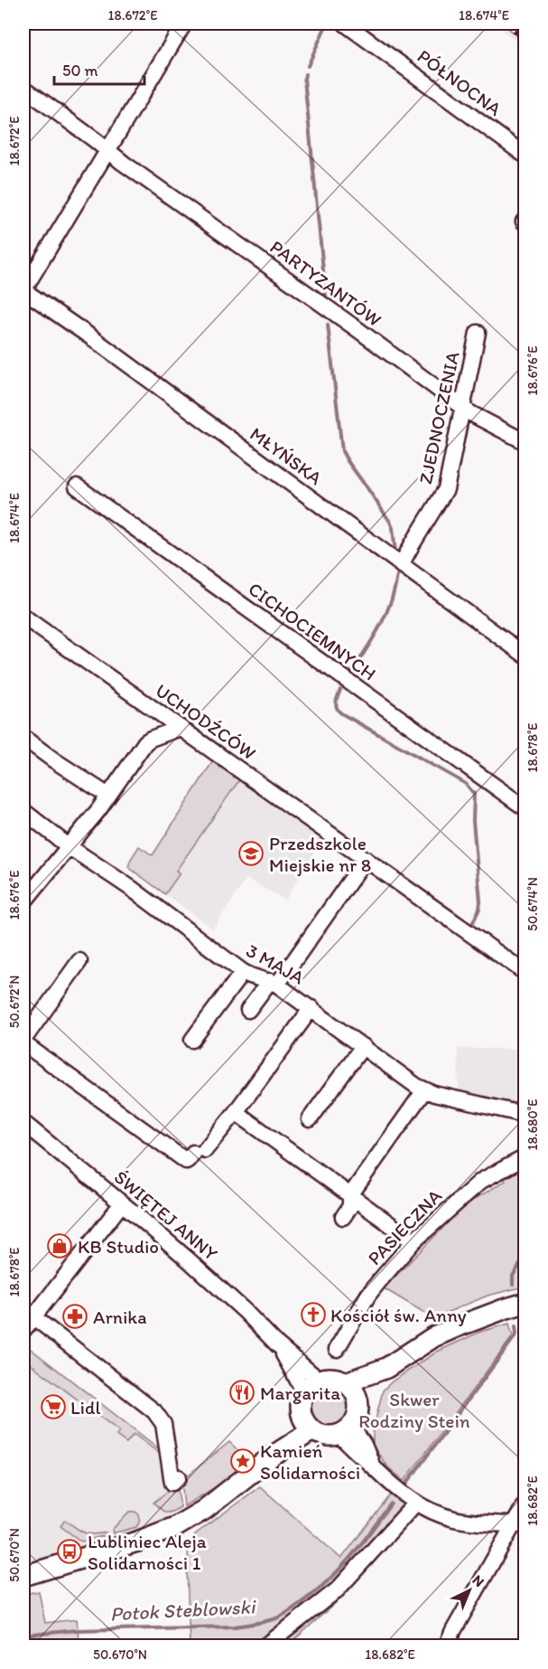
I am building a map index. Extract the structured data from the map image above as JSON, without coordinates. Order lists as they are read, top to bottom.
{
  "streets": {
    "street": [
      "PÓŁNOCNA",
      "PARTYZANTÓW",
      "ZJEDNOCZENIA",
      "MŁYŃSKA",
      "CICHOCIEMNYCH",
      "UCHODŹCÓW",
      "3 MAJA",
      "ŚWIĘTEJ ANNY",
      "PASIECZNA"
    ]
  },
  "crossings": [
    ["PARTYZANTÓW", "ZJEDNOCZENIA"],
    ["ZJEDNOCZENIA", "MŁYŃSKA"]
  ],
  "water": ["Potok Steblowski"],
  "parks": ["Skwer Rodziny Stein"],
  "places": {
    "school or university": ["Przedszkole Miejskie nr 8"],
    "shop": ["KB Studio"],
    "church": ["Kościół św. Anny"],
    "pharmacy": ["Arnika"],
    "restaurant": ["Margarita"],
    "supermarket": ["Lidl"],
    "place": ["Kamień Solidarności"],
    "bus stop": ["Lubliniec Aleja Solidarności 1"]
  },
  "scale_bar": "50 m",
  "north": "top right",
  "coordinates": [
    "18.672°E",
    "18.674°E",
    "18.676°E",
    "18.678°E",
    "50.674°N",
    "50.672°N",
    "18.680°E",
    "18.682°E",
    "50.670°N"
  ]
}
